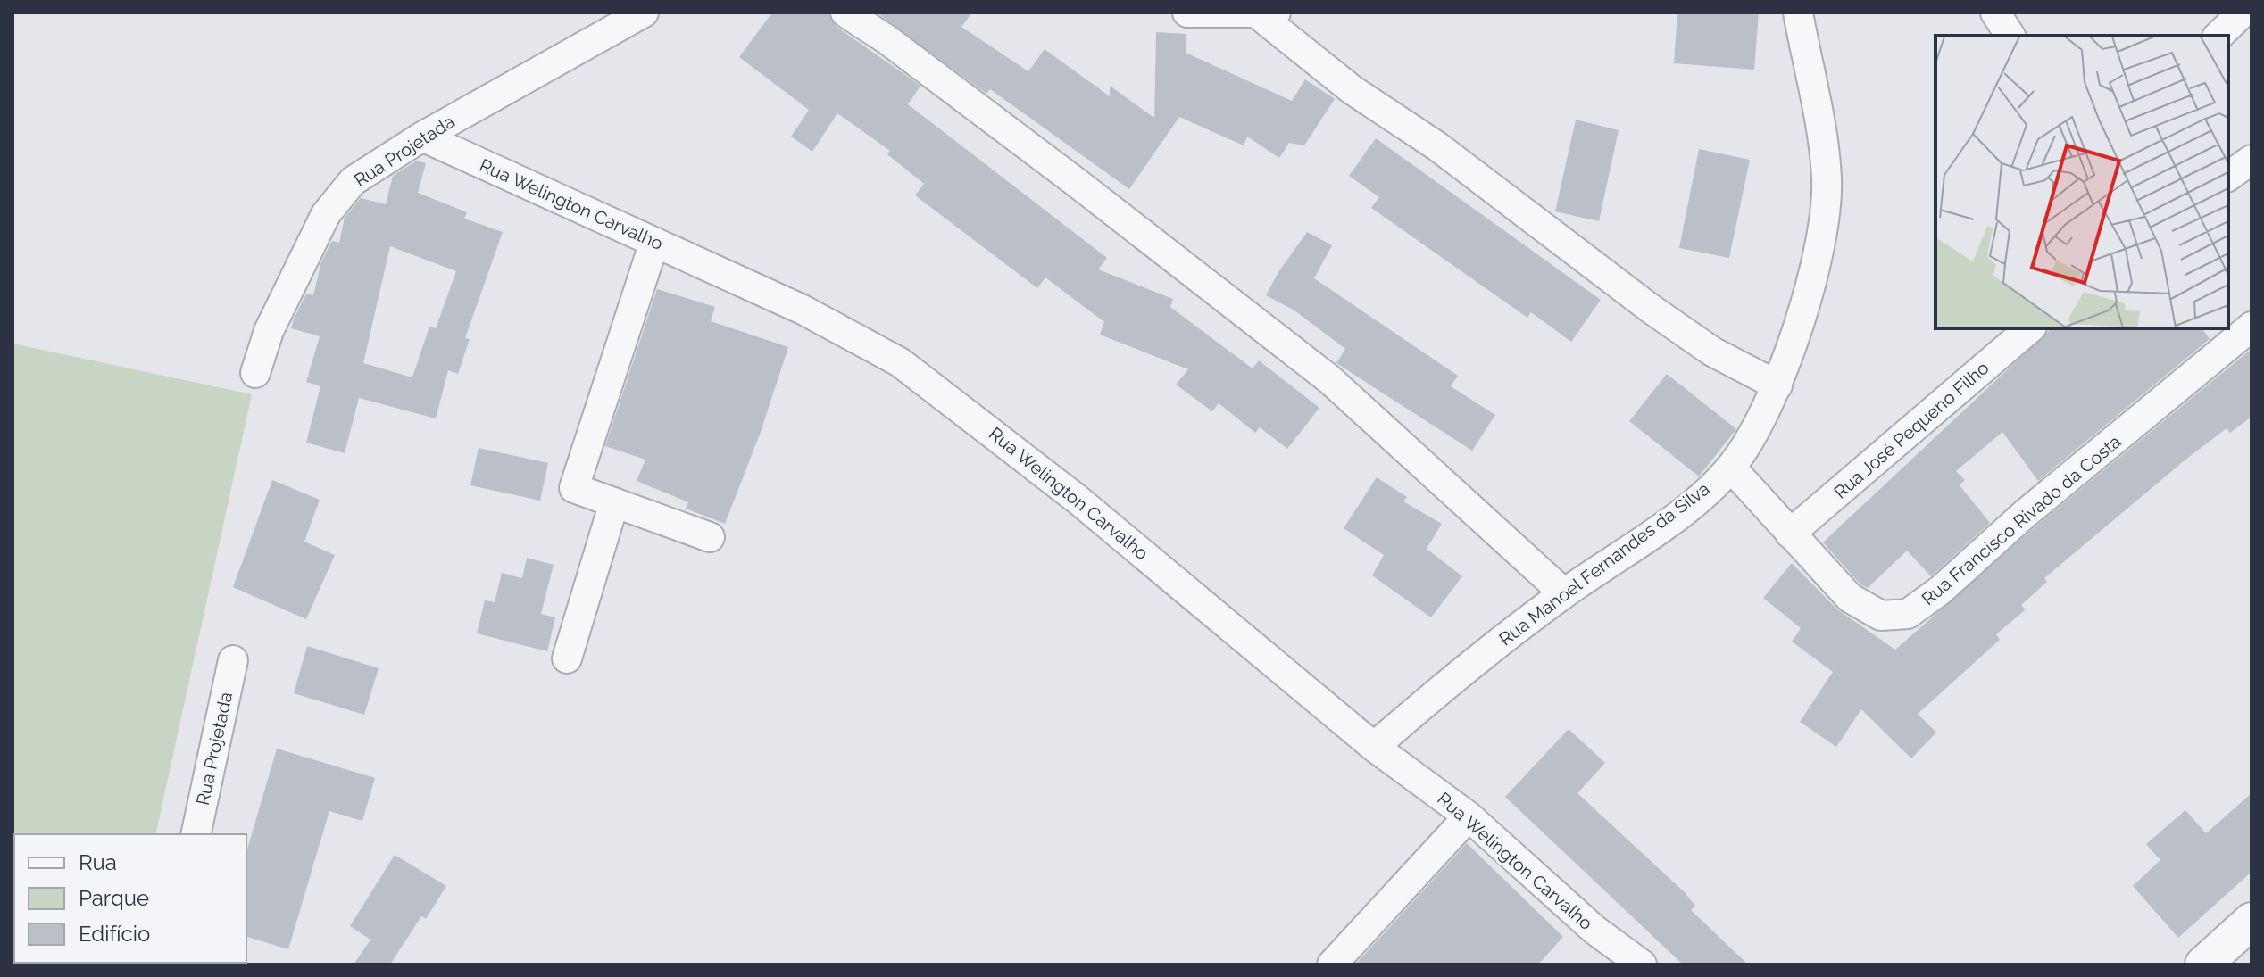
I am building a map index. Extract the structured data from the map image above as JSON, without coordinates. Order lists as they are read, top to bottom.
{
  "streets": {
    "street": [
      "Rua Projetada",
      "Rua Welington Carvalho",
      "Rua José Pequeno Filho",
      "Rua Francisco Rivado da Costa",
      "Rua Manoel Fernandes da Silva"
    ]
  },
  "crossings": [
    ["Rua Projetada", "Rua Welington Carvalho"],
    ["Rua Welington Carvalho", "Rua Manoel Fernandes da Silva"],
    ["Rua José Pequeno Filho", "Rua Francisco Rivado da Costa"],
    ["Rua Francisco Rivado da Costa", "Rua Manoel Fernandes da Silva"]
  ],
  "legend": ["Rua", "Parque", "Edifício"]
}
